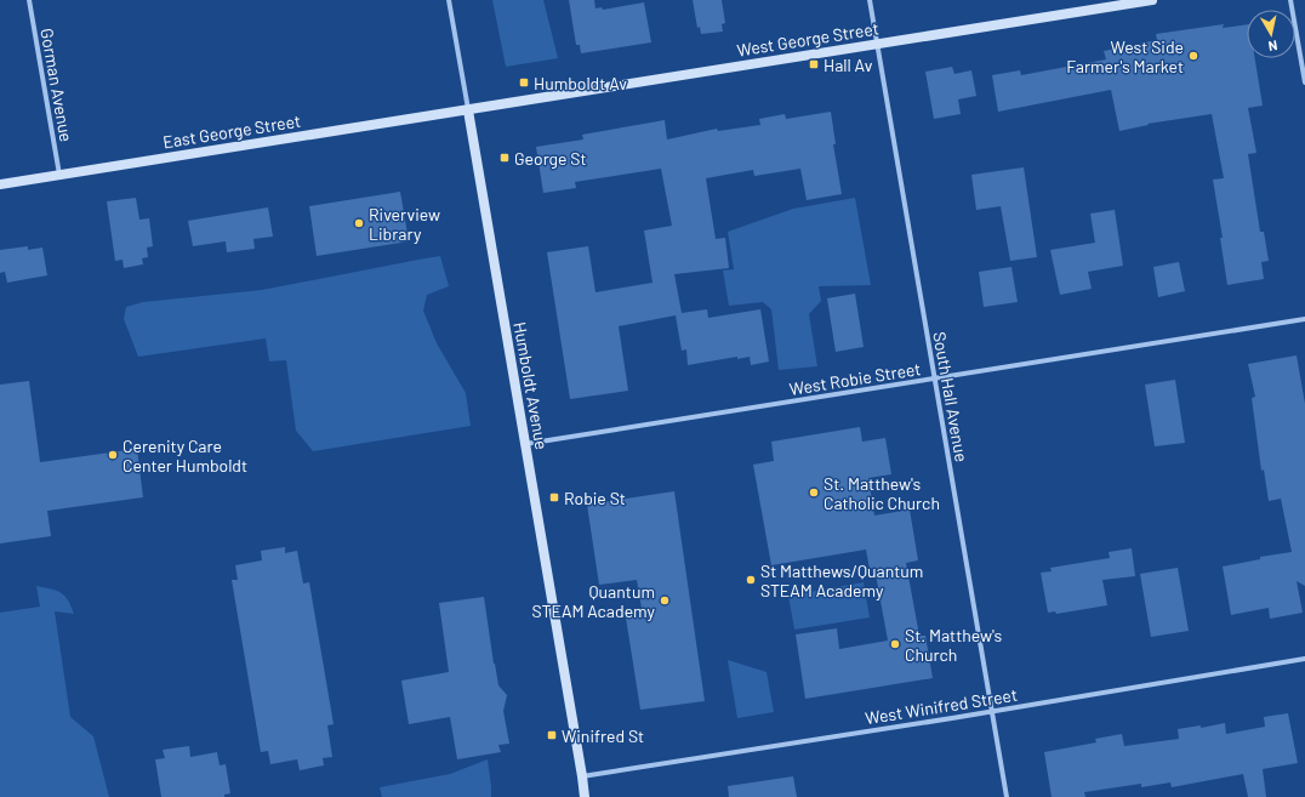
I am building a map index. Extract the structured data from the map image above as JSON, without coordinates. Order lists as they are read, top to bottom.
{
  "streets": {
    "street": [
      "West George Street",
      "Gorman Avenue",
      "East George Street",
      "West Robie Street",
      "Humboldt Avenue",
      "South Hall Avenue",
      "West Winifred Street"
    ]
  },
  "crossings": [
    ["West George Street", "East George Street"],
    ["West George Street", "Humboldt Avenue"],
    ["West George Street", "South Hall Avenue"],
    ["Gorman Avenue", "East George Street"],
    ["East George Street", "Humboldt Avenue"],
    ["West Robie Street", "Humboldt Avenue"],
    ["West Robie Street", "South Hall Avenue"],
    ["Humboldt Avenue", "West Winifred Street"],
    ["South Hall Avenue", "West Winifred Street"]
  ],
  "places": {
    "other": [
      "West Side Farmer's Market",
      "Riverview Library",
      "Cerenity Care Center Humboldt",
      "St. Matthew's Catholic Church",
      "St Matthews/Quantum STEAM Academy",
      "Quantum STEAM Academy",
      "St. Matthew's Church"
    ],
    "transit": [
      "Hall Av",
      "Humboldt Av",
      "George St",
      "Robie St",
      "Winifred St"
    ]
  },
  "north": "bottom"
}
